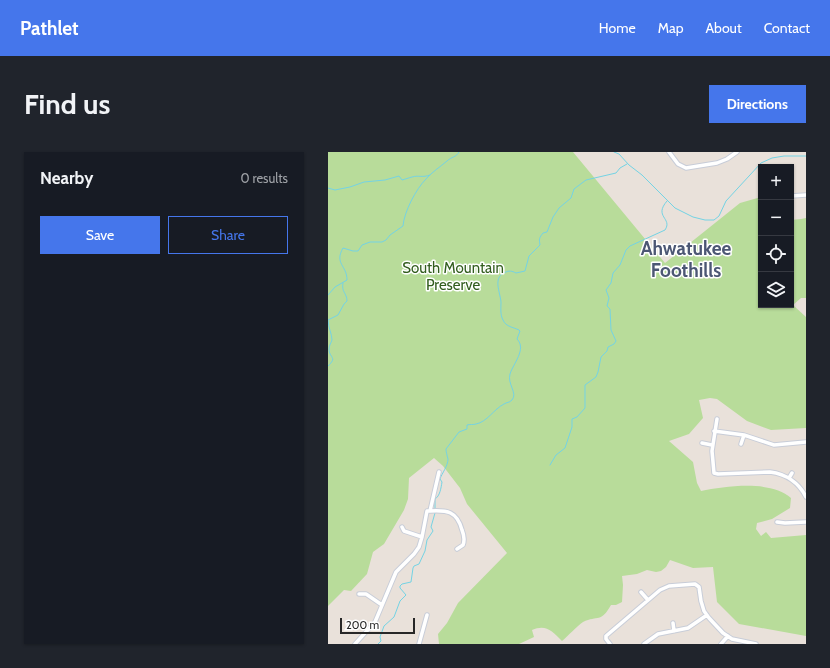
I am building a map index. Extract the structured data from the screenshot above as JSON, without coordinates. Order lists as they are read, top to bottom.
{
  "districts": ["Ahwatukee Foothills"],
  "parks": ["South Mountain Preserve"],
  "scale_bar": "200 m",
  "page": {
    "header": "Pathlet",
    "nav": [
      "Home",
      "Map",
      "About",
      "Contact"
    ],
    "buttons": [
      "Directions",
      ["Save", "Share"]
    ],
    "title": "Find us",
    "heading": ["Nearby", "0 results"],
    "map_buttons": ["+", "−"],
    "scale": "200 m"
  }
}
